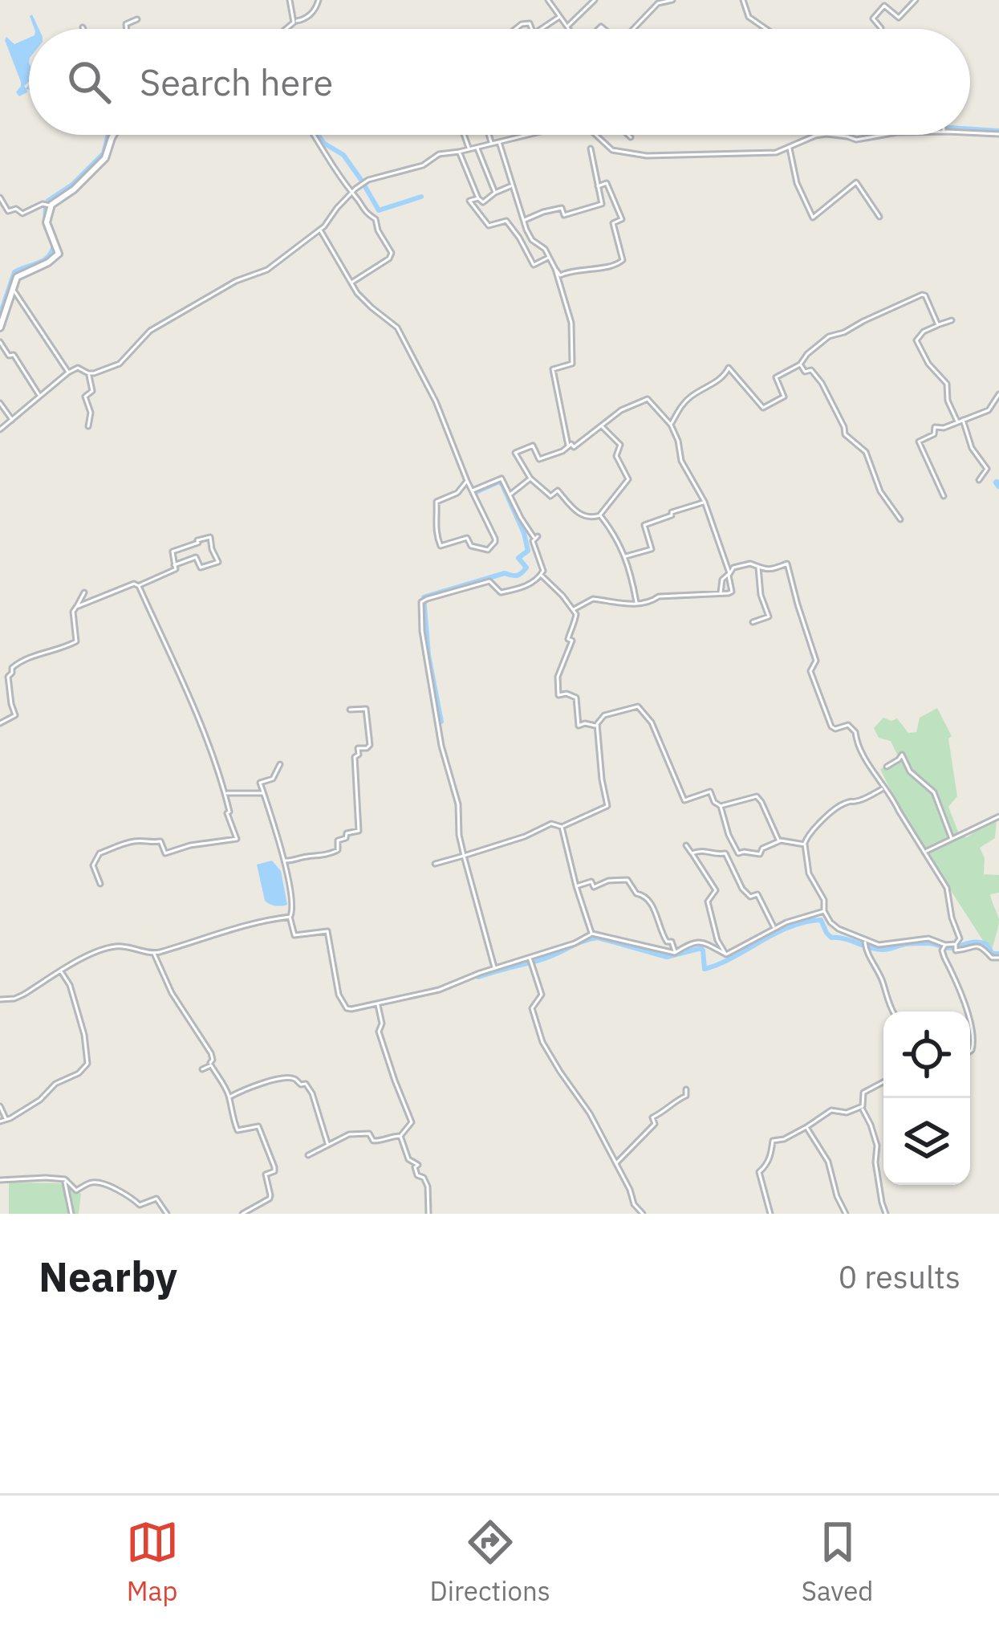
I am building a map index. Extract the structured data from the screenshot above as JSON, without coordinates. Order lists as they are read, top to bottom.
{
  "page": {
    "search": "Search here",
    "heading": ["Nearby", "0 results"],
    "nav": ["Map", "Directions", "Saved"]
  }
}
